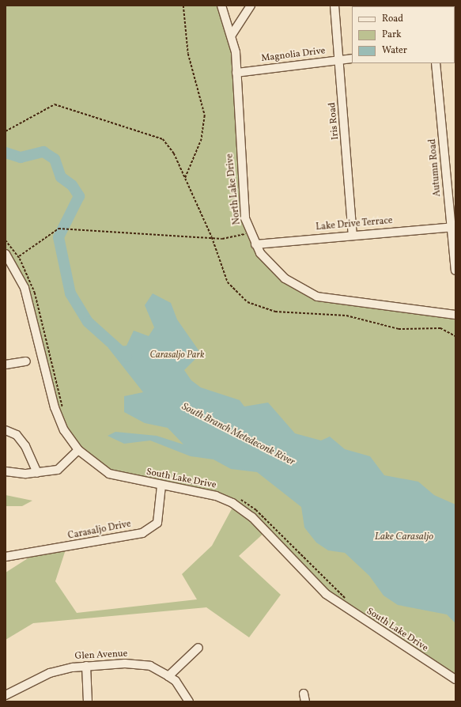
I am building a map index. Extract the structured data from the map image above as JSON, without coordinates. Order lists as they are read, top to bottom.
{
  "streets": {
    "street": [
      "Magnolia Drive",
      "Iris Road",
      "Autumn Road",
      "North Lake Drive",
      "Lake Drive Terrace",
      "South Lake Drive",
      "Carasaljo Drive",
      "Glen Avenue"
    ]
  },
  "crossings": [
    ["Magnolia Drive", "Iris Road"],
    ["Magnolia Drive", "North Lake Drive"],
    ["Iris Road", "Lake Drive Terrace"],
    ["Autumn Road", "Lake Drive Terrace"],
    ["North Lake Drive", "Lake Drive Terrace"],
    ["South Lake Drive", "Carasaljo Drive"]
  ],
  "water": ["South Branch Metedeconk River", "Lake Carasaljo"],
  "parks": ["Carasaljo Park"],
  "legend": ["Road", "Park", "Water"]
}
